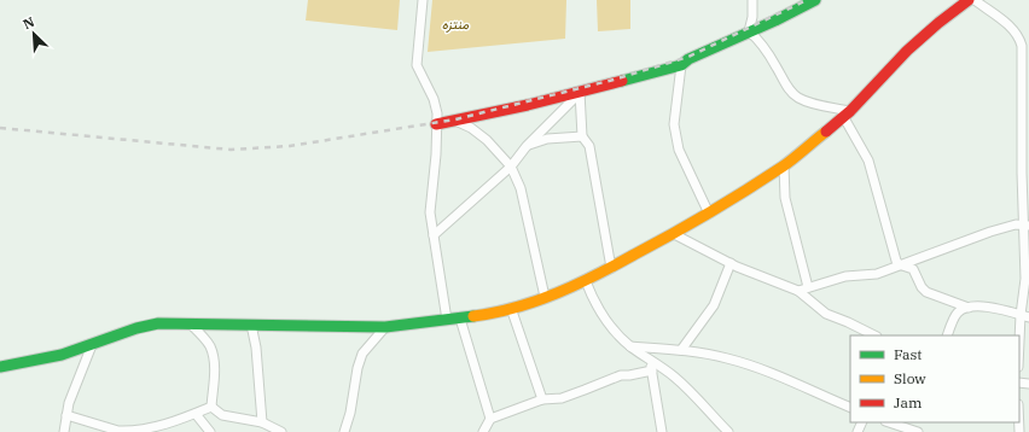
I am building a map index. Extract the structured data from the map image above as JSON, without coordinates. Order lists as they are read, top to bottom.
{
  "parks": ["منتزه"],
  "legend": ["Fast", "Slow", "Jam"],
  "north": "top left"
}
